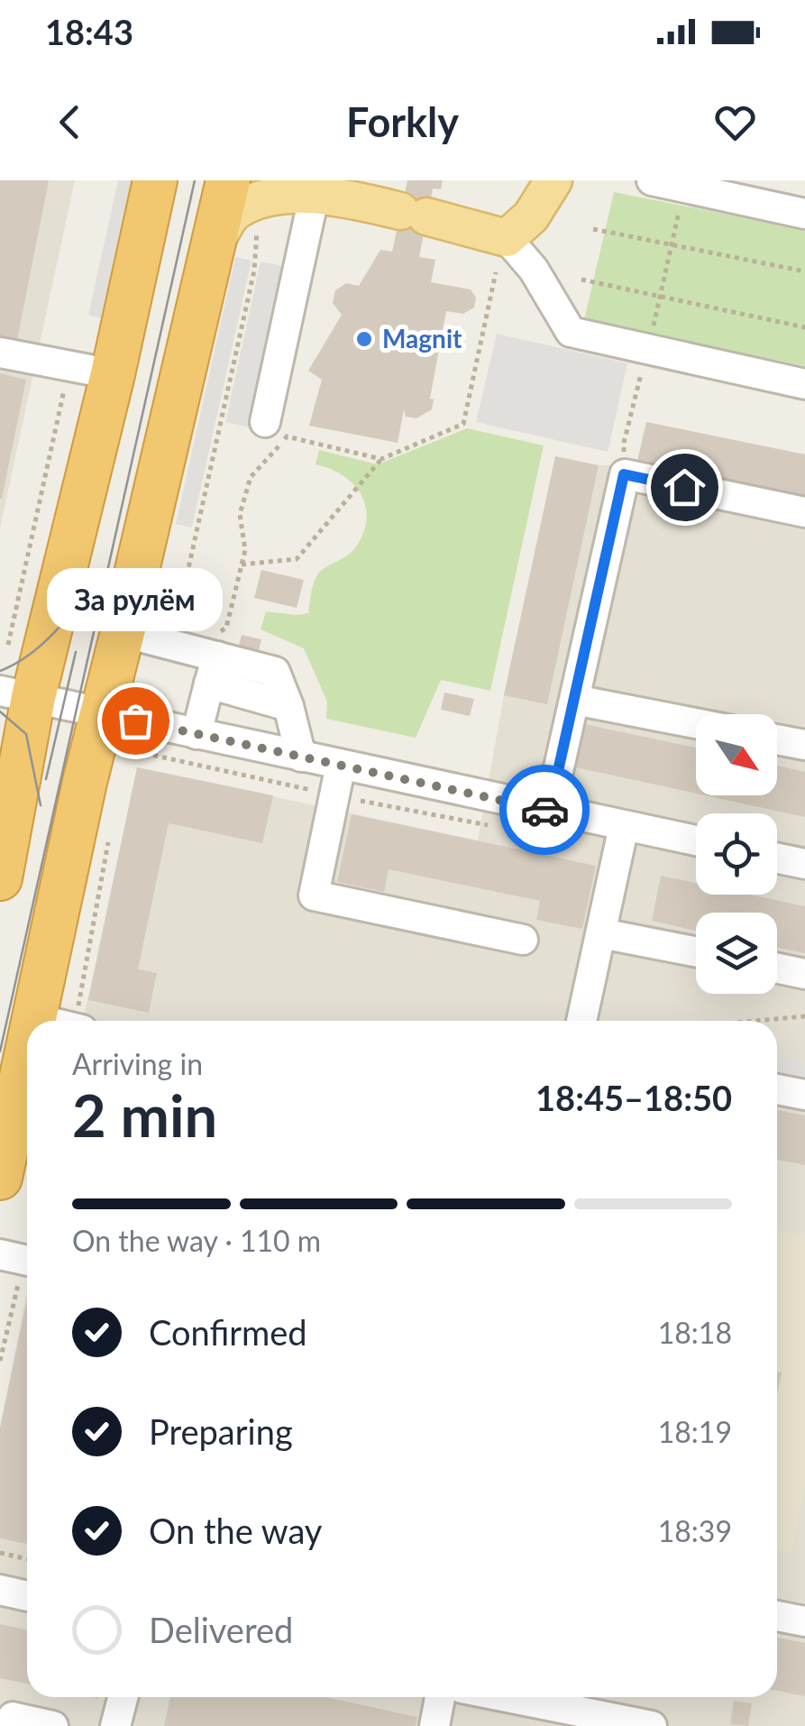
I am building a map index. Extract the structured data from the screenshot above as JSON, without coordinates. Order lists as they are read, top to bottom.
{
  "places": ["Magnit", "За рулём"],
  "north": "bottom right",
  "page": {
    "status": "18:43",
    "header": "Forkly",
    "bubble": "За рулём",
    "heading": ["2 min", "Arriving in", "18:45–18:50"],
    "bar": "On the way · 110 m",
    "list": [
      ["Confirmed", "18:18"],
      ["Preparing", "18:19"],
      ["On the way", "18:39"],
      "Delivered"
    ]
  }
}
